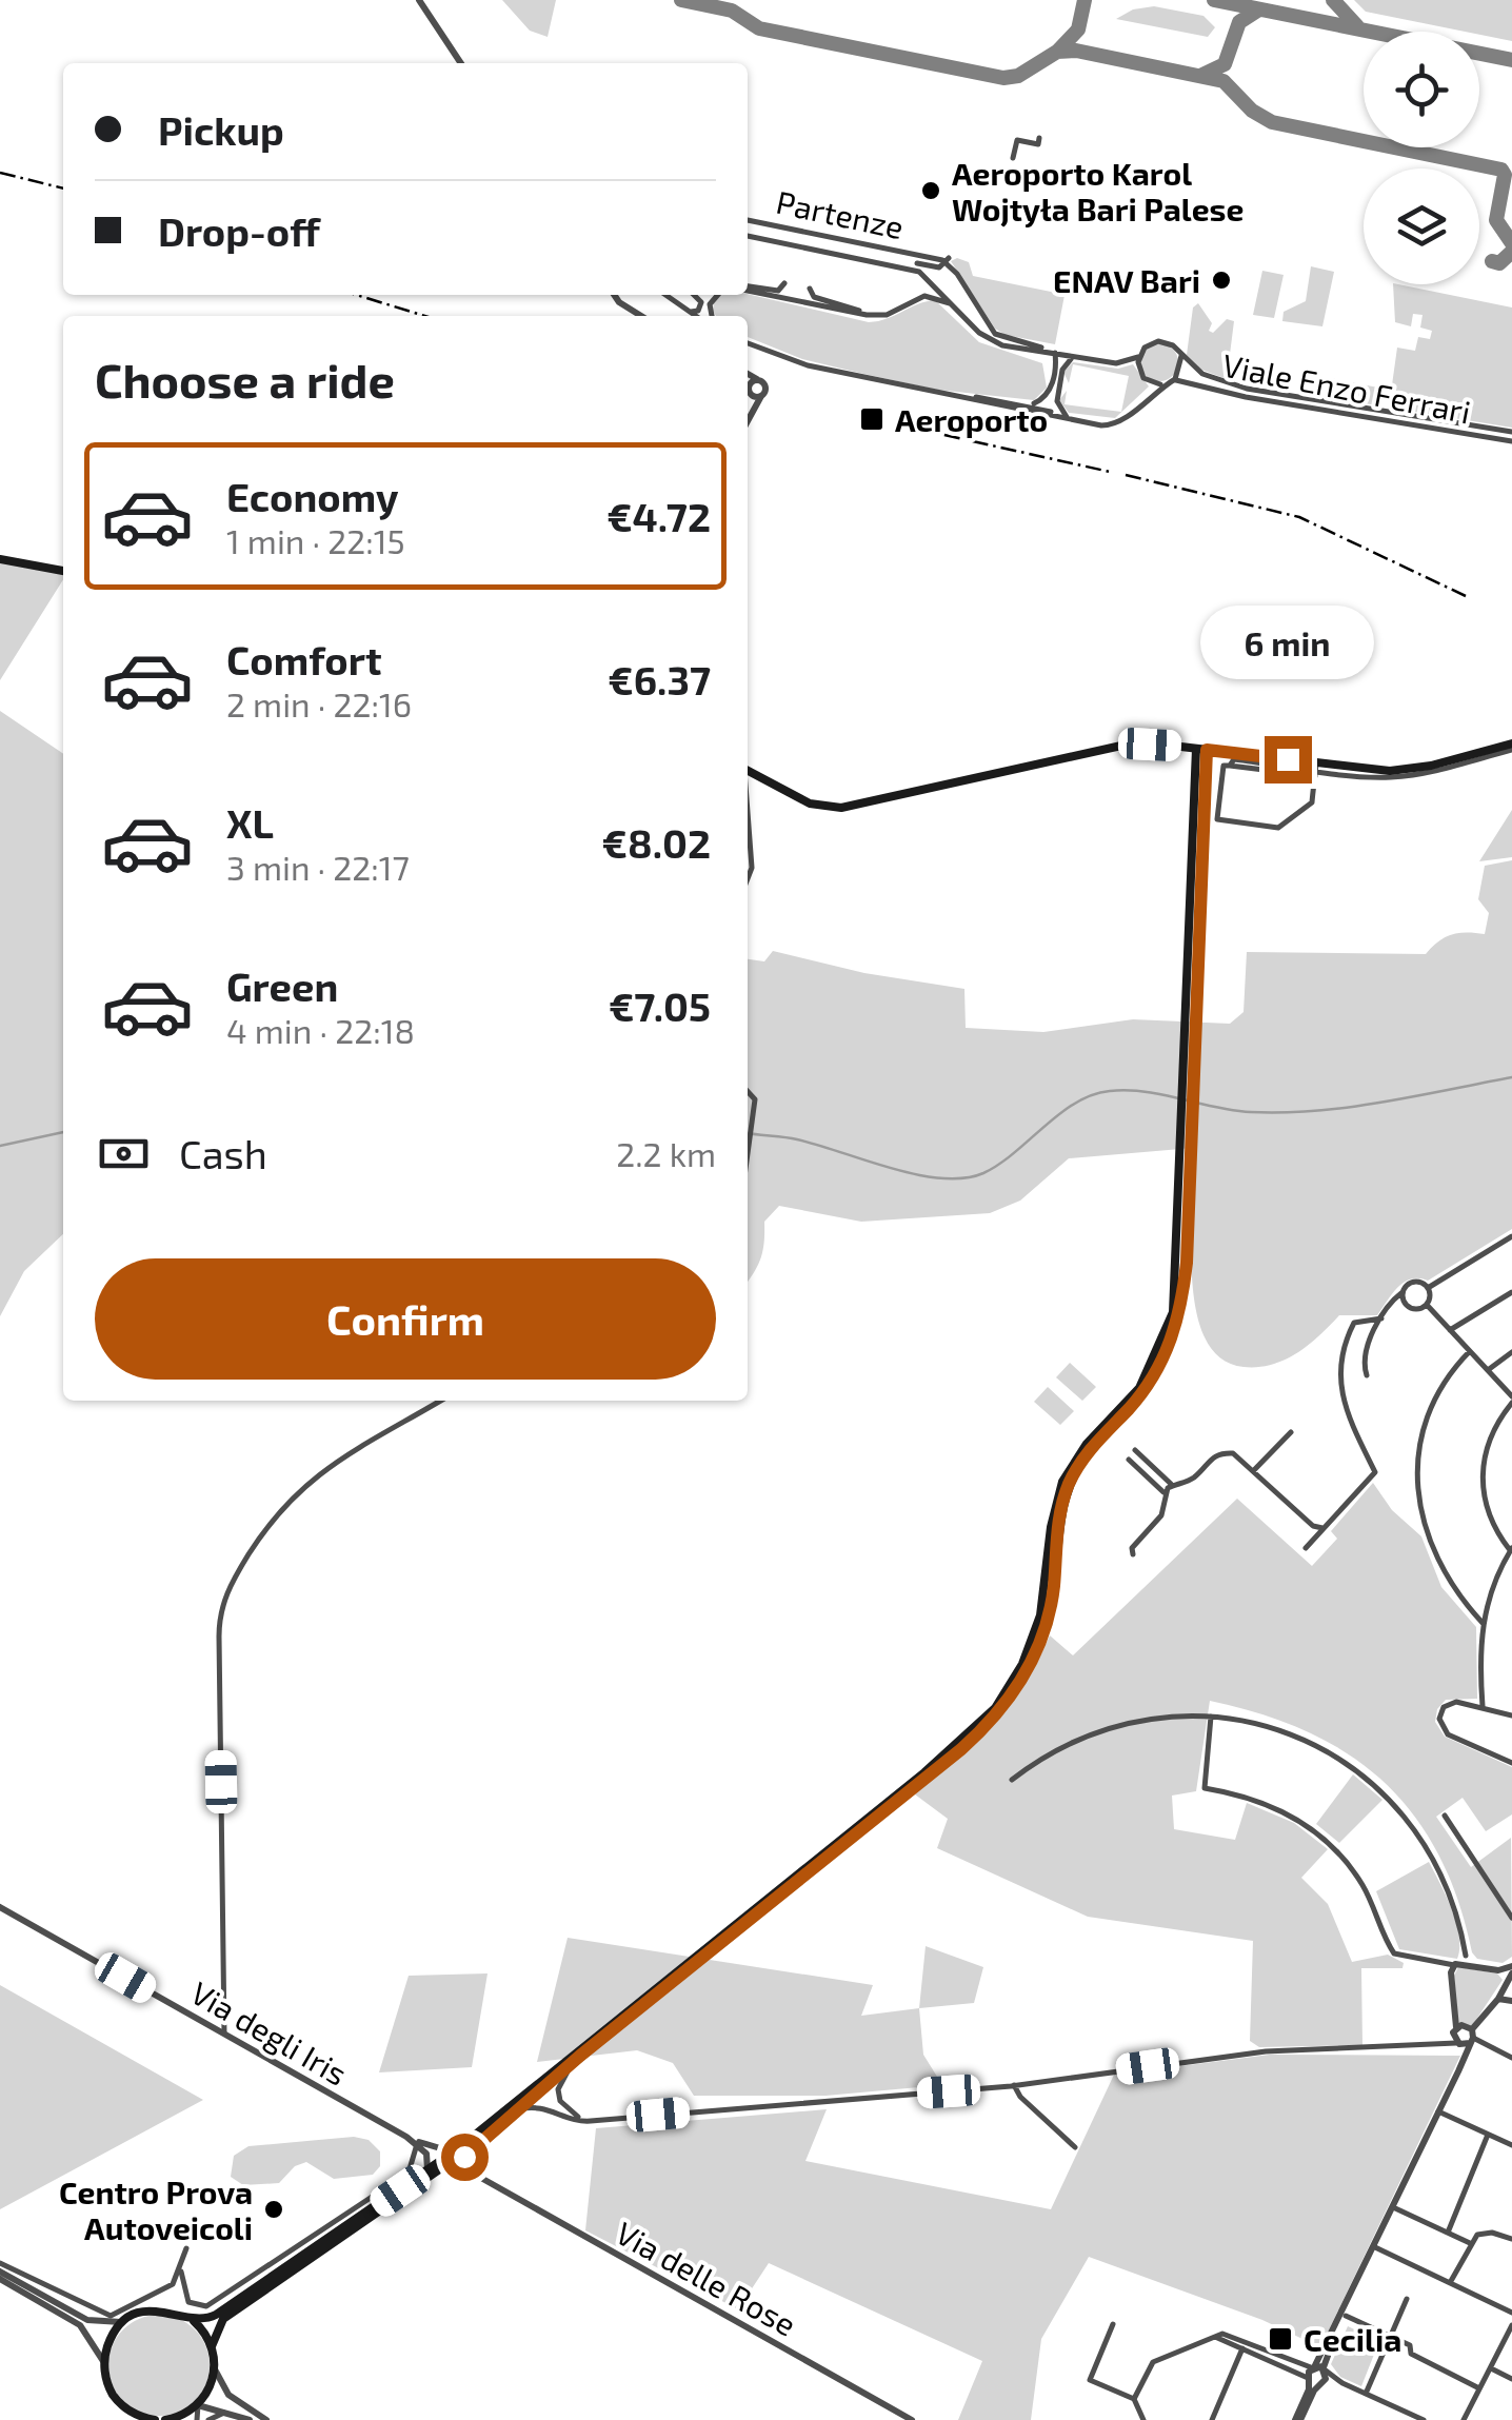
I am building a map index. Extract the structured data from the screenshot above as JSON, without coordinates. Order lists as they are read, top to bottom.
{
  "streets": {
    "street": [
      "Partenze",
      "Viale Enzo Ferrari",
      "Via degli Iris",
      "Via delle Rose"
    ]
  },
  "places": {
    "other": ["Aeroporto Karol Wojtyła Bari Palese", "ENAV Bari", "Centro Prova Autoveicoli"],
    "transit": ["Aeroporto", "Cecilia"]
  },
  "page": {
    "banner": ["Pickup", "Drop-off"],
    "heading": "Choose a ride",
    "list": [
      {
        "name": "Economy",
        "note": "1 min · 22:15",
        "value": "€4.72"
      },
      {
        "name": "Comfort",
        "note": "2 min · 22:16",
        "value": "€6.37"
      },
      {
        "name": "XL",
        "note": "3 min · 22:17",
        "value": "€8.02"
      },
      {
        "name": "Green",
        "note": "4 min · 22:18",
        "value": "€7.05"
      }
    ],
    "bubble": "6 min",
    "pay": ["Cash", "2.2 km"],
    "buttons": "Confirm"
  }
}
